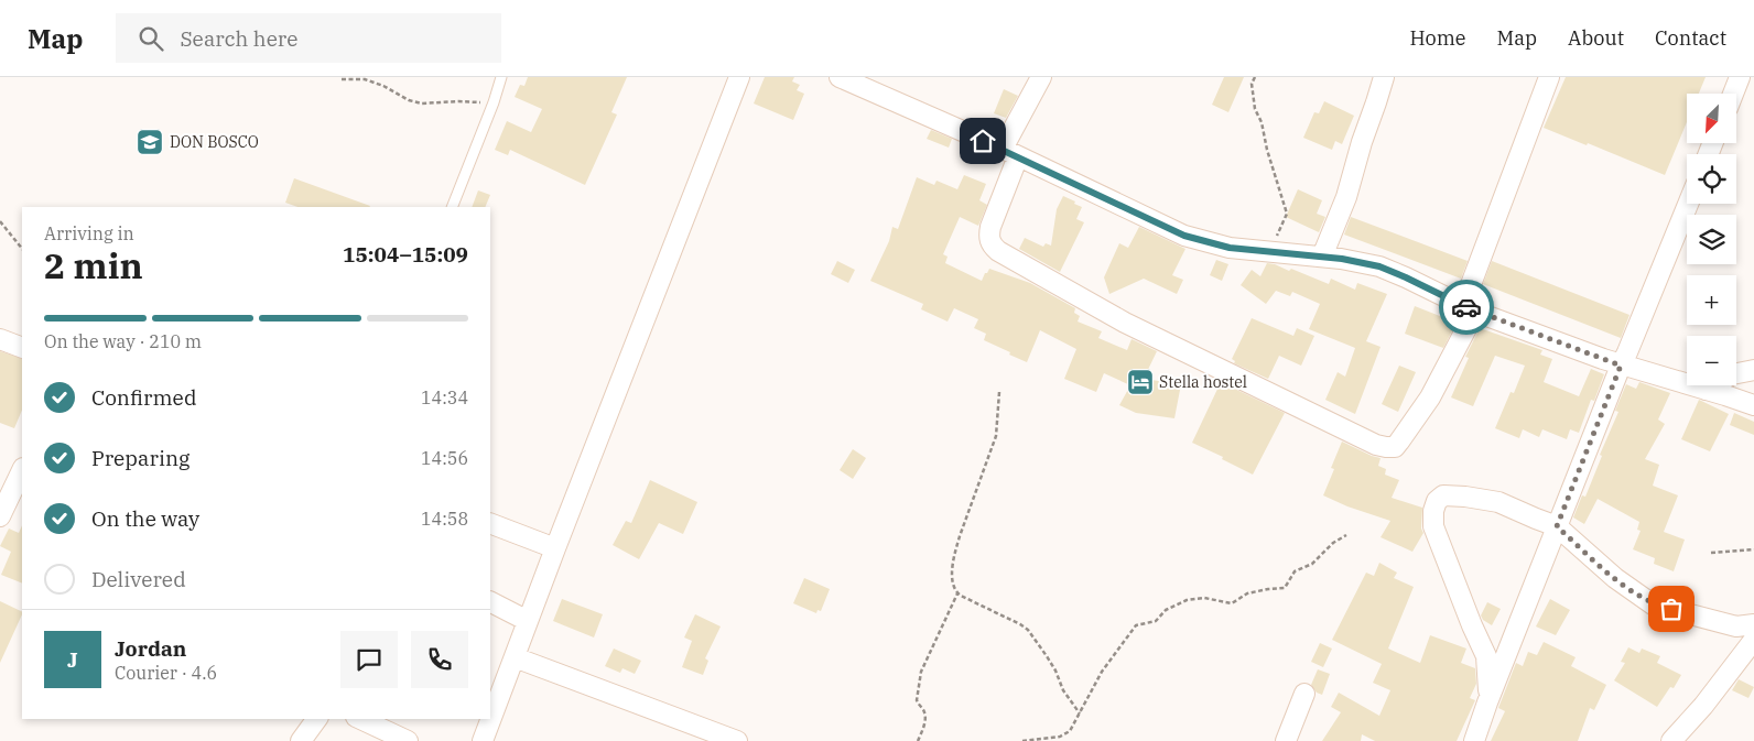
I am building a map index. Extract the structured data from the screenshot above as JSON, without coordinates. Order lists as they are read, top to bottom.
{
  "places": {
    "school or university": ["DON BOSCO"],
    "hotel": ["Stella hostel"]
  },
  "north": "bottom left",
  "page": {
    "header": "Map",
    "search": "Search here",
    "nav": [
      "Home",
      "Map",
      "About",
      "Contact"
    ],
    "map_buttons": ["+", "−"],
    "heading": ["2 min", "Arriving in", "15:04–15:09"],
    "panel": ["Jordan", "Courier · 4.6"],
    "bar": "On the way · 210 m",
    "list": [
      ["Confirmed", "14:34"],
      ["Preparing", "14:56"],
      ["On the way", "14:58"],
      "Delivered"
    ],
    "round": "J"
  }
}
